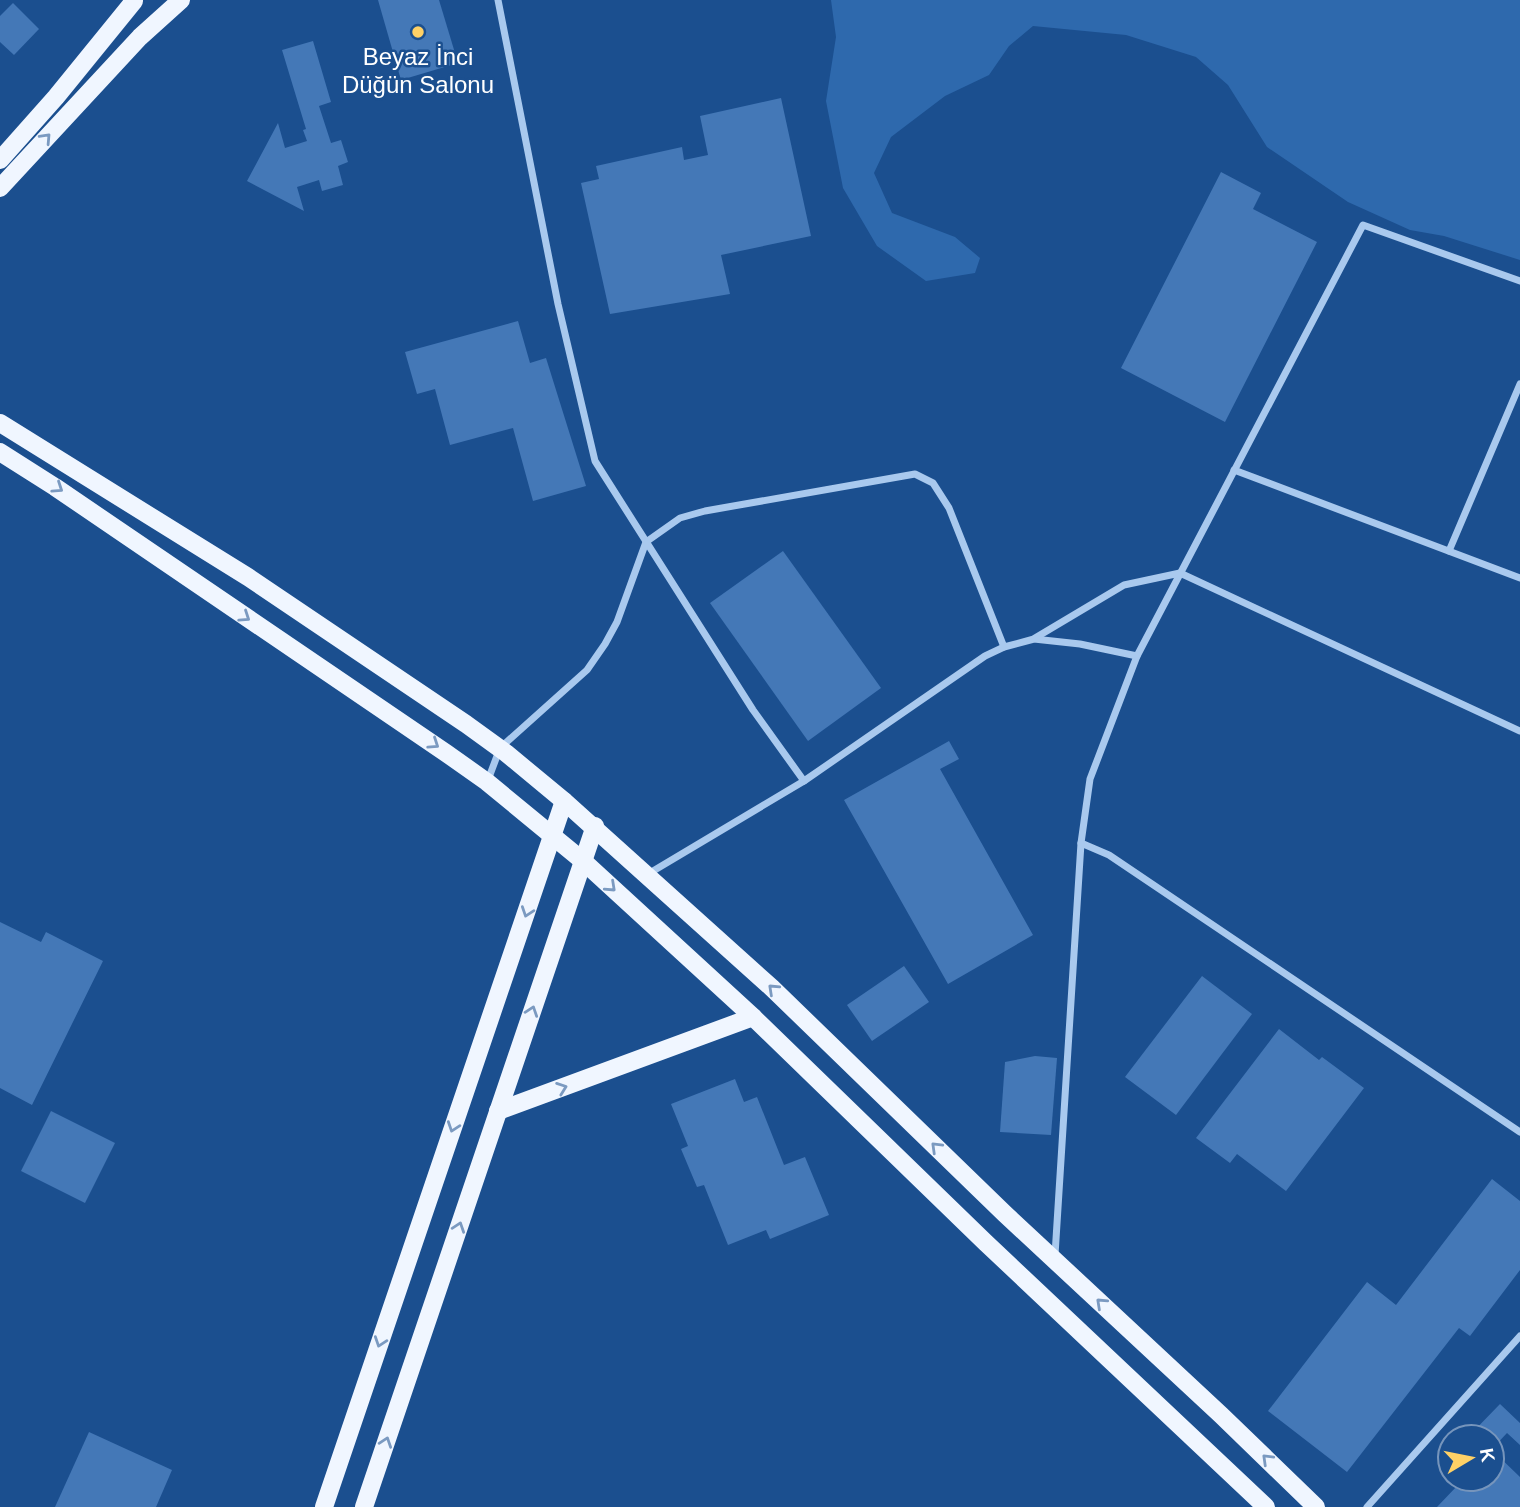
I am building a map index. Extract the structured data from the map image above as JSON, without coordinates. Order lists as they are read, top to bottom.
{
  "places": ["Beyaz İnci Düğün Salonu"],
  "north": "right"
}
